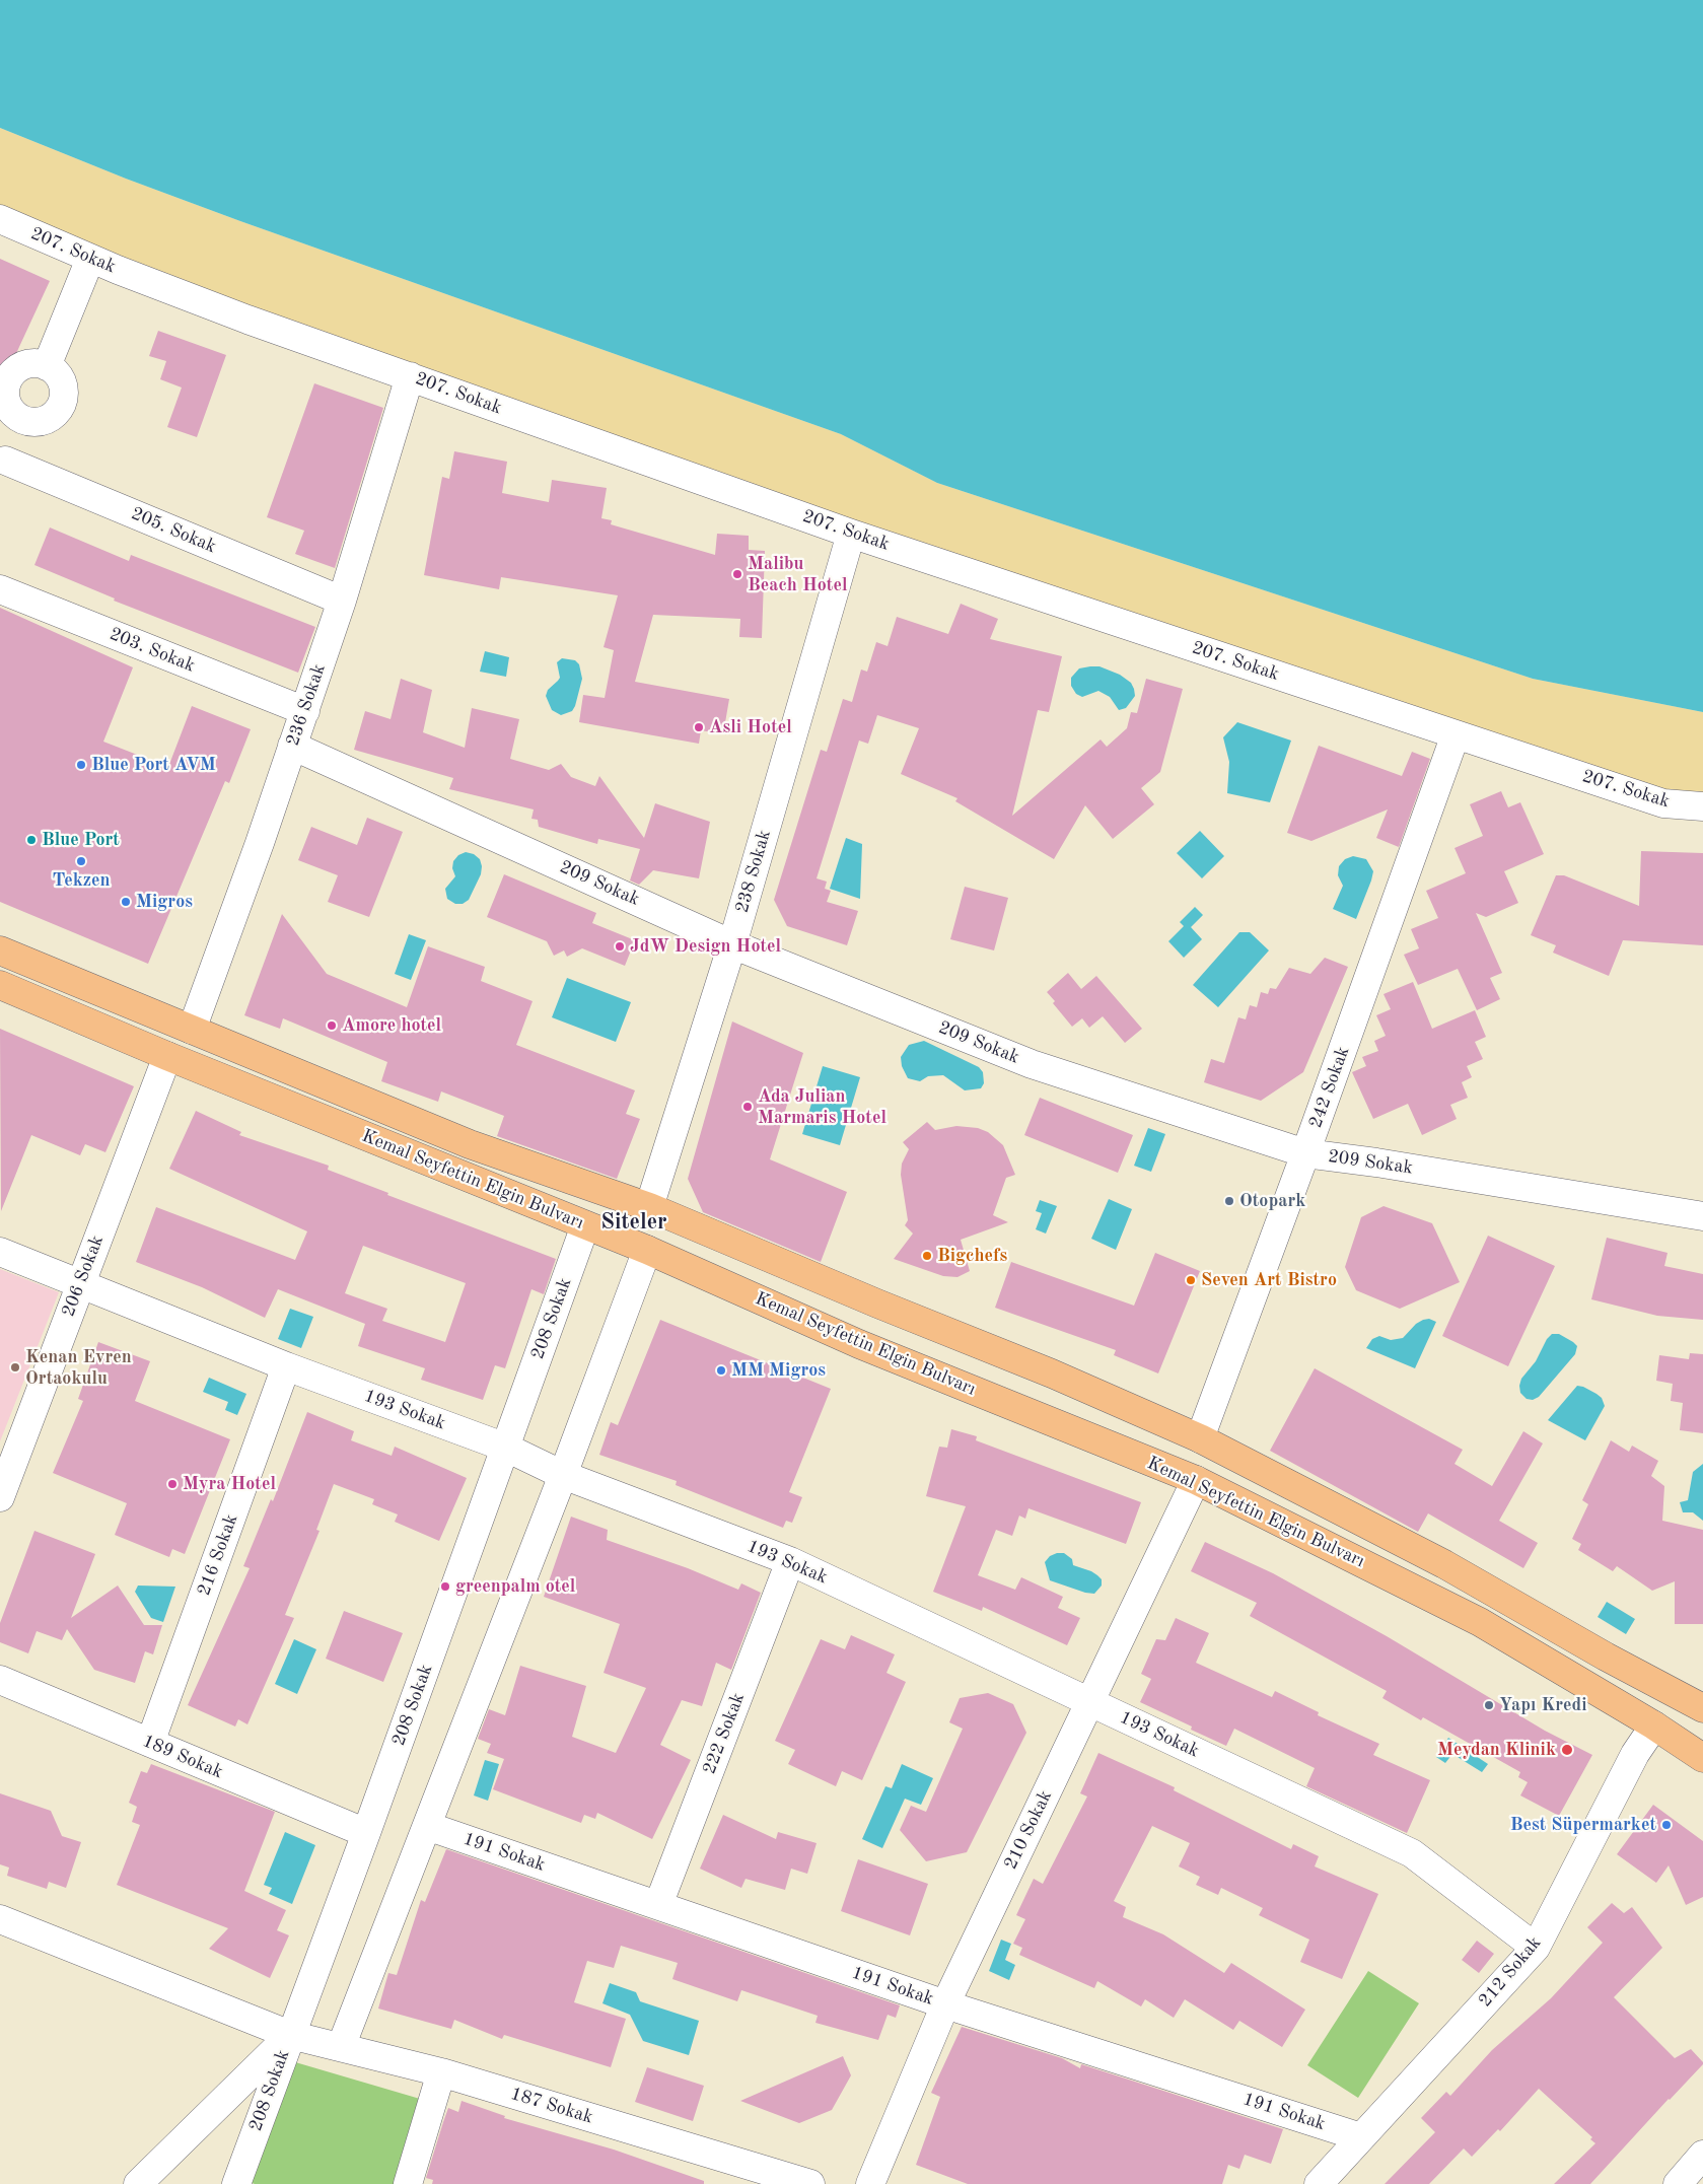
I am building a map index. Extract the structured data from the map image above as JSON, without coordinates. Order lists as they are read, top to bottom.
{
  "streets": {
    "main road": ["Kemal Seyfettin Elgin Bulvarı"],
    "street": [
      "207. Sokak",
      "205. Sokak",
      "203. Sokak",
      "236 Sokak",
      "238 Sokak",
      "209 Sokak",
      "242 Sokak",
      "206 Sokak",
      "208 Sokak",
      "193 Sokak",
      "216 Sokak",
      "222 Sokak",
      "189 Sokak",
      "210 Sokak",
      "191 Sokak",
      "212 Sokak",
      "187 Sokak"
    ]
  },
  "crossings": [
    ["207. Sokak", "236 Sokak"],
    ["207. Sokak", "238 Sokak"],
    ["207. Sokak", "242 Sokak"],
    ["205. Sokak", "236 Sokak"],
    ["203. Sokak", "236 Sokak"],
    ["236 Sokak", "209 Sokak"],
    ["236 Sokak", "Kemal Seyfettin Elgin Bulvarı"],
    ["238 Sokak", "209 Sokak"],
    ["238 Sokak", "Kemal Seyfettin Elgin Bulvarı"],
    ["209 Sokak", "242 Sokak"],
    ["242 Sokak", "Kemal Seyfettin Elgin Bulvarı"],
    ["Kemal Seyfettin Elgin Bulvarı", "206 Sokak"],
    ["Kemal Seyfettin Elgin Bulvarı", "208 Sokak"],
    ["Kemal Seyfettin Elgin Bulvarı", "210 Sokak"],
    ["Kemal Seyfettin Elgin Bulvarı", "212 Sokak"],
    ["206 Sokak", "193 Sokak"],
    ["208 Sokak", "193 Sokak"],
    ["208 Sokak", "189 Sokak"],
    ["208 Sokak", "187 Sokak"],
    ["193 Sokak", "216 Sokak"],
    ["193 Sokak", "222 Sokak"],
    ["193 Sokak", "210 Sokak"],
    ["193 Sokak", "212 Sokak"],
    ["216 Sokak", "189 Sokak"],
    ["222 Sokak", "191 Sokak"],
    ["210 Sokak", "191 Sokak"],
    ["191 Sokak", "212 Sokak"]
  ],
  "districts": ["Siteler"],
  "places": [
    "Malibu Beach Hotel",
    "Asli Hotel",
    "Blue Port AVM",
    "Blue Port",
    "Tekzen",
    "Migros",
    "JdW Design Hotel",
    "Amore hotel",
    "Ada Julian Marmaris Hotel",
    "Otopark",
    "Bigchefs",
    "Seven Art Bistro",
    "Kenan Evren Ortaokulu",
    "MM Migros",
    "Myra Hotel",
    "greenpalm otel",
    "Yapı Kredi",
    "Meydan Klinik",
    "Best Süpermarket"
  ]
}
